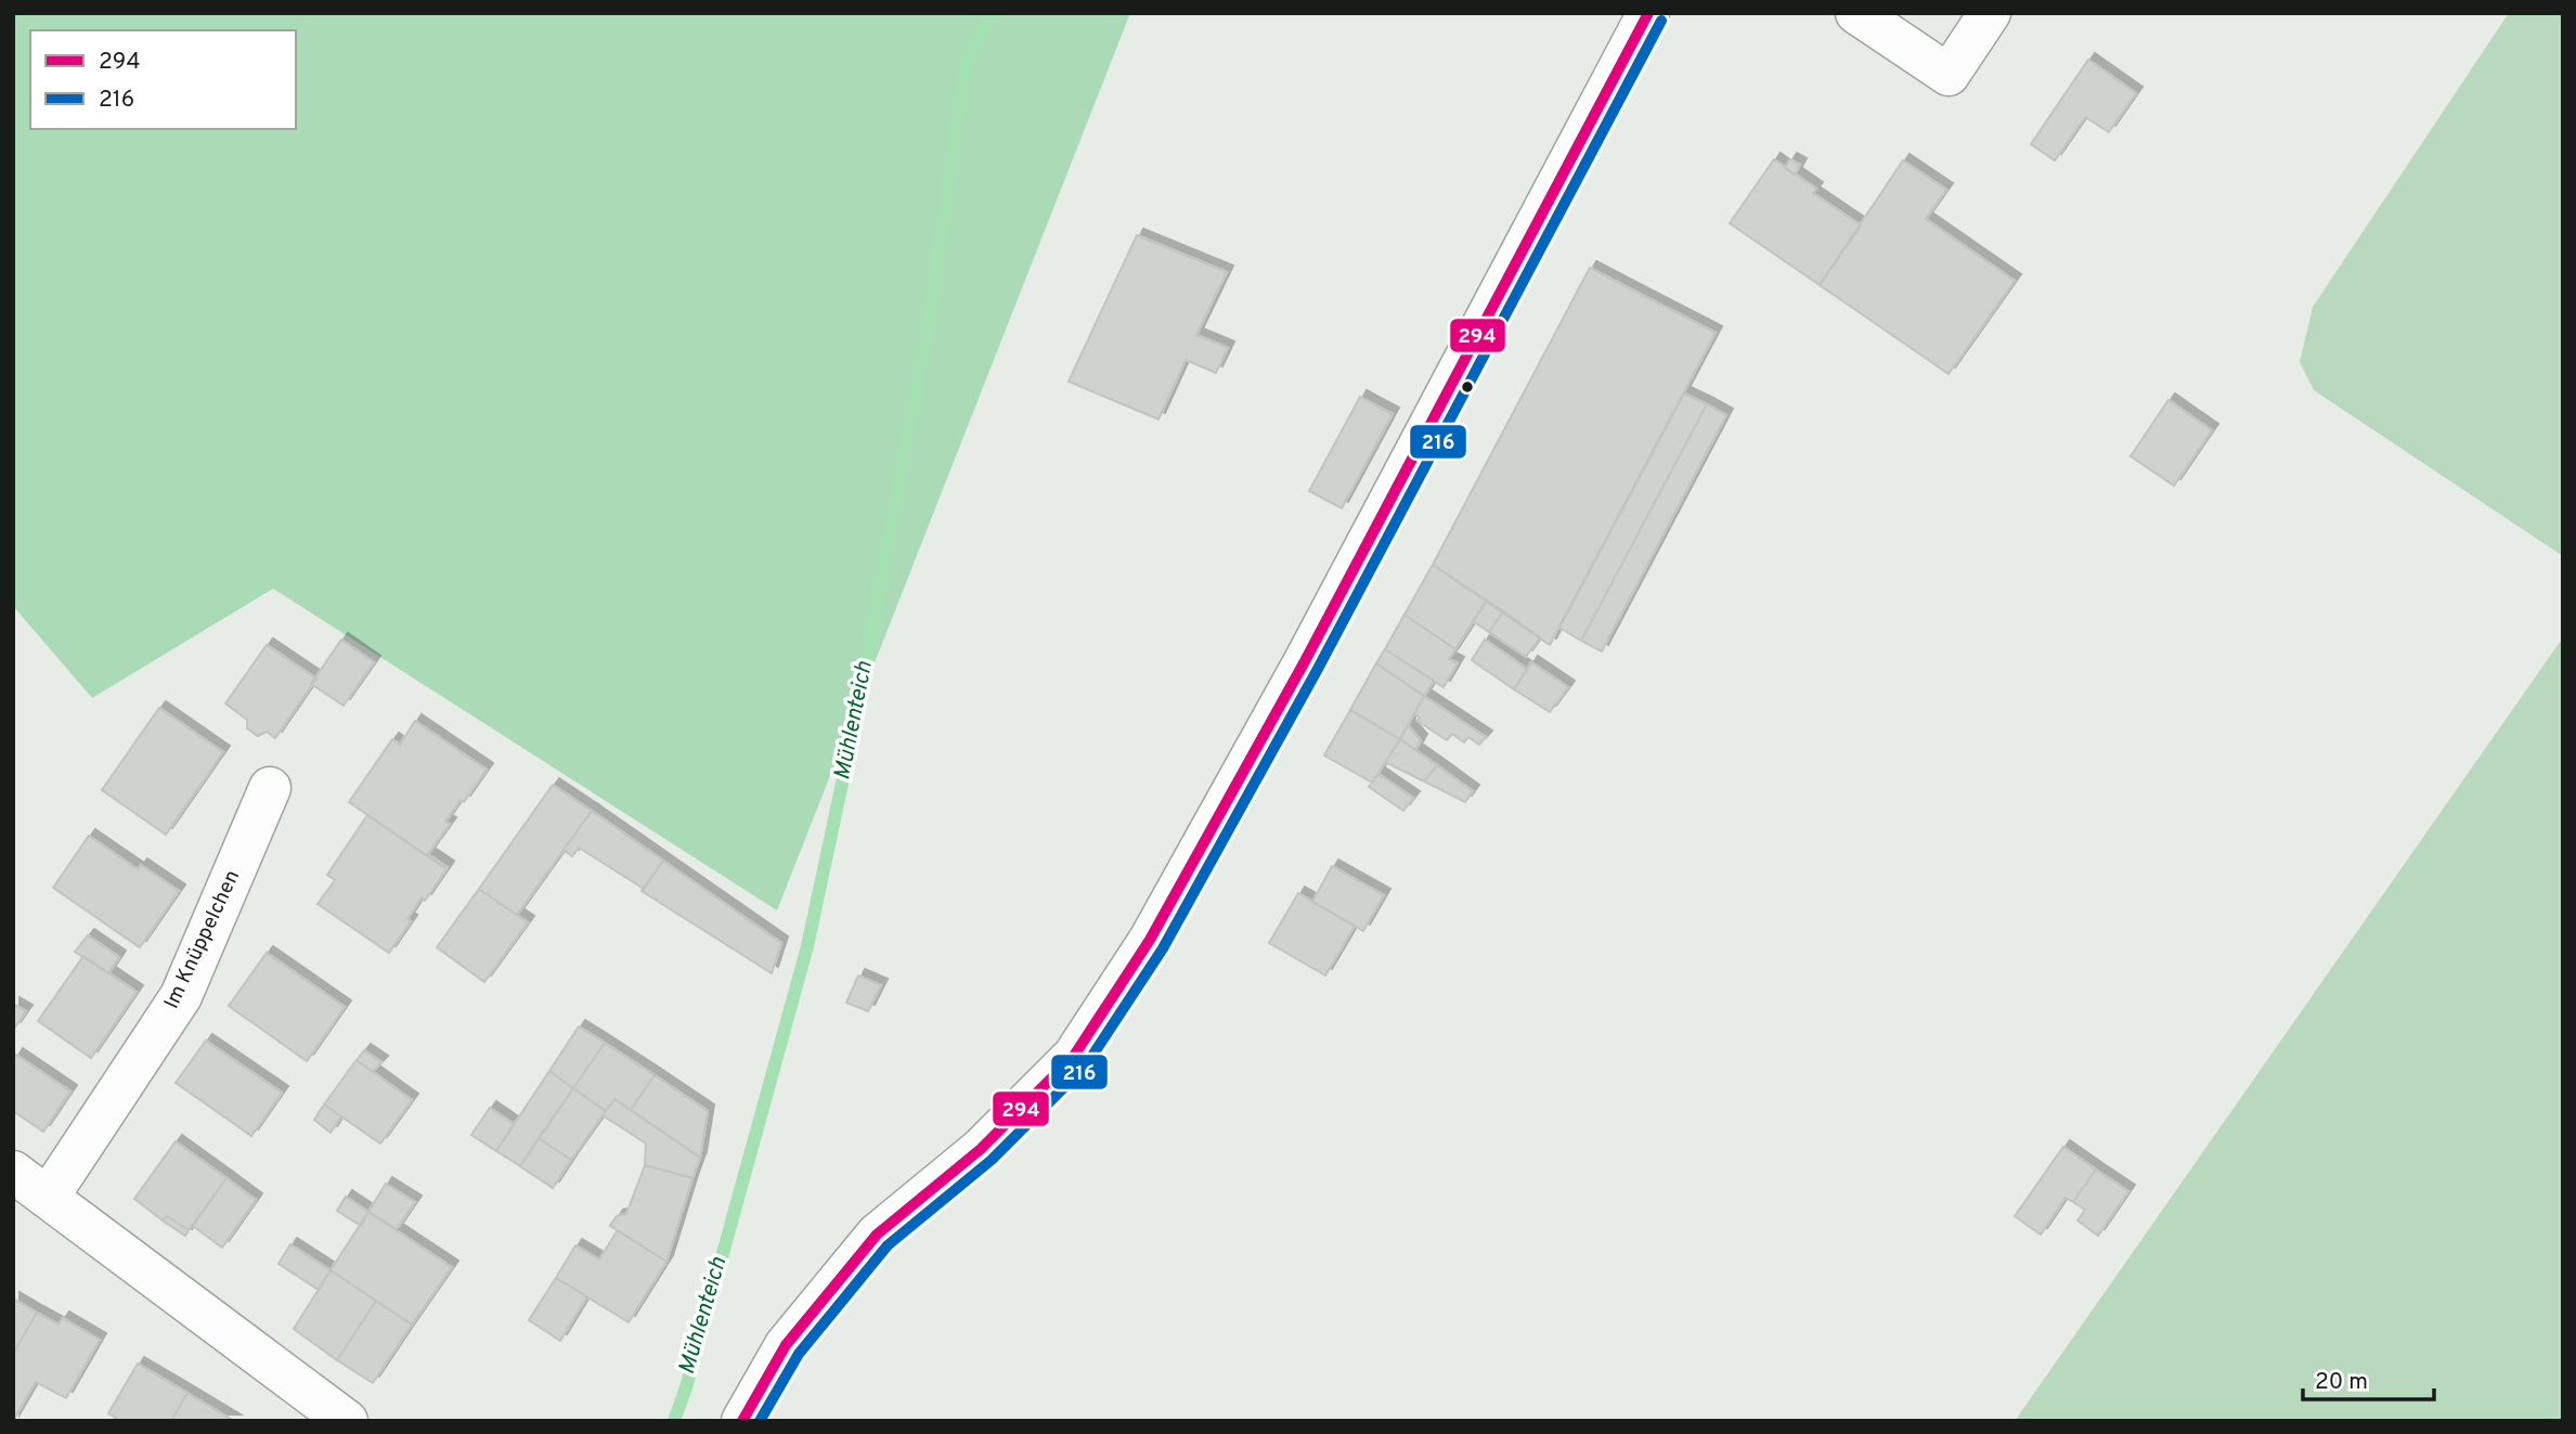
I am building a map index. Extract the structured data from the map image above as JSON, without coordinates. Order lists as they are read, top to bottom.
{
  "streets": {
    "main road": ["Im Knüppelchen"]
  },
  "water": ["Mühlenteich"],
  "lines": ["transit line 294", "transit line 216"],
  "legend": ["294", "216"],
  "scale_bar": "20 m"
}
